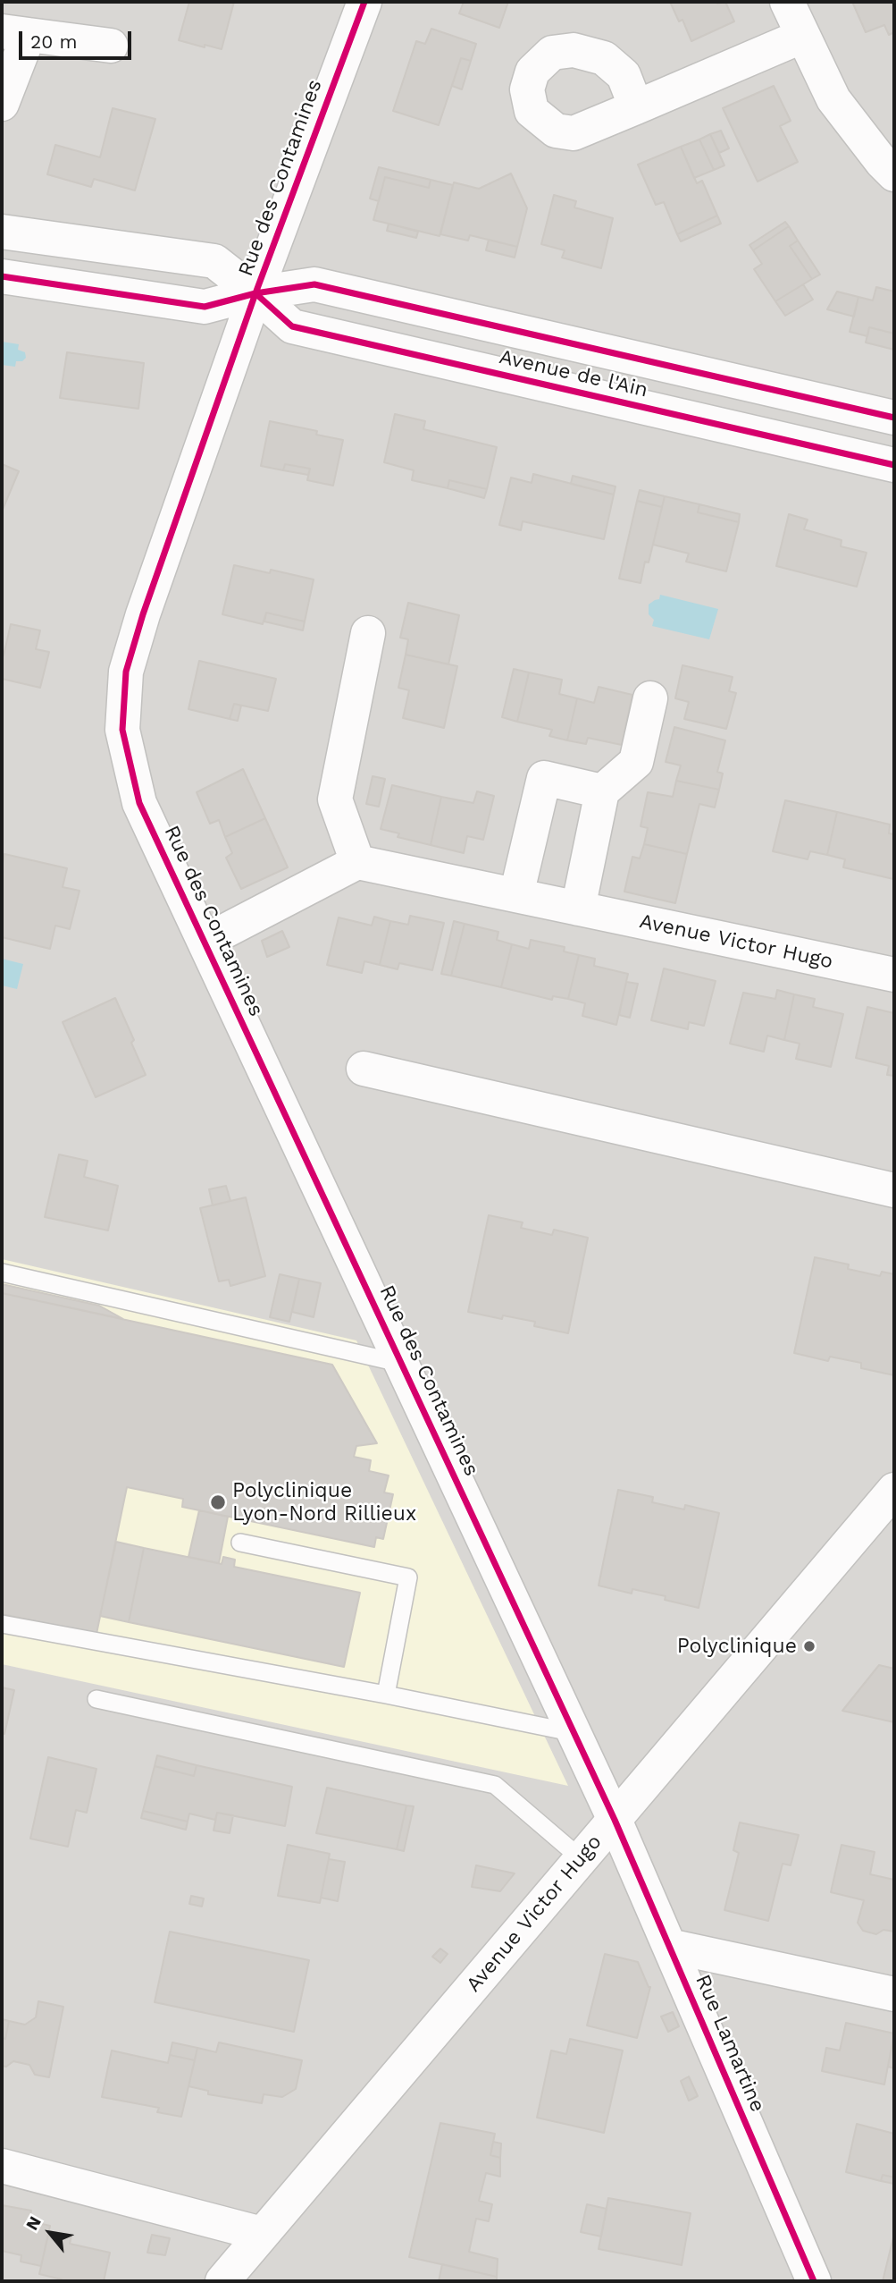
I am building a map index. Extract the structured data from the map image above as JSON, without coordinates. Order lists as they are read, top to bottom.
{
  "streets": {
    "street": [
      "Rue des Contamines",
      "Avenue de l'Ain",
      "Avenue Victor Hugo",
      "Rue Lamartine"
    ]
  },
  "crossings": [
    ["Rue des Contamines", "Avenue de l'Ain"],
    ["Rue des Contamines", "Avenue Victor Hugo"],
    ["Rue des Contamines", "Rue Lamartine"],
    ["Avenue Victor Hugo", "Rue Lamartine"]
  ],
  "places": ["Polyclinique Lyon-Nord Rillieux", "Polyclinique"],
  "scale_bar": "20 m",
  "north": "top left"
}
